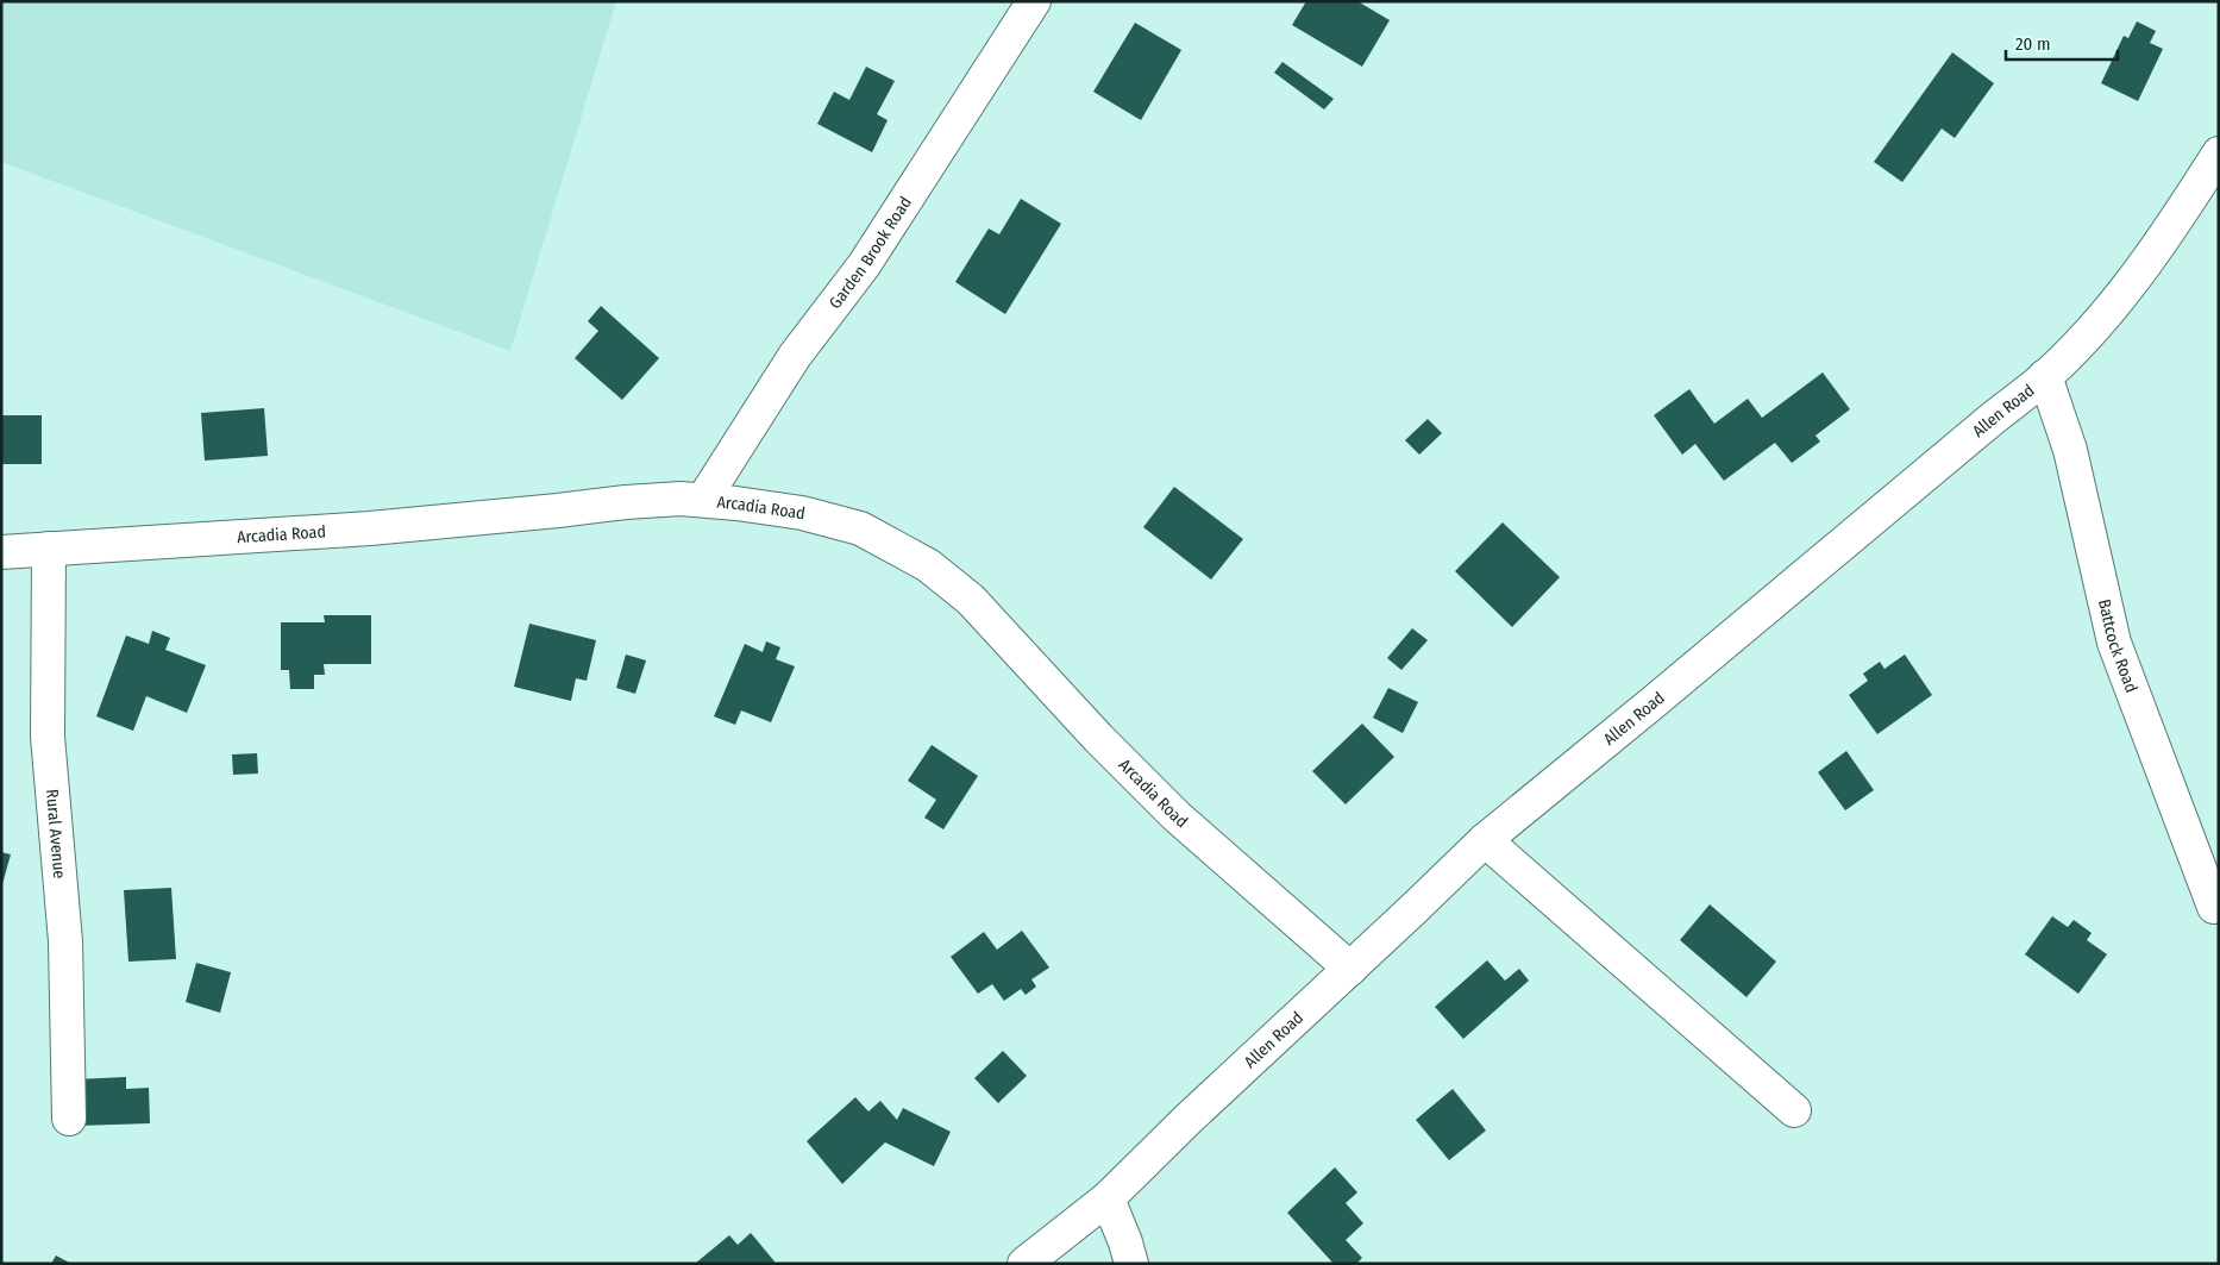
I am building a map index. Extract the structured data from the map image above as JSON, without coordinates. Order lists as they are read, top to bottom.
{
  "streets": {
    "street": [
      "Garden Brook Road",
      "Allen Road",
      "Arcadia Road",
      "Battcock Road",
      "Rural Avenue"
    ]
  },
  "crossings": [
    ["Garden Brook Road", "Arcadia Road"],
    ["Allen Road", "Arcadia Road"],
    ["Allen Road", "Battcock Road"],
    ["Arcadia Road", "Rural Avenue"]
  ],
  "scale_bar": "20 m"
}
